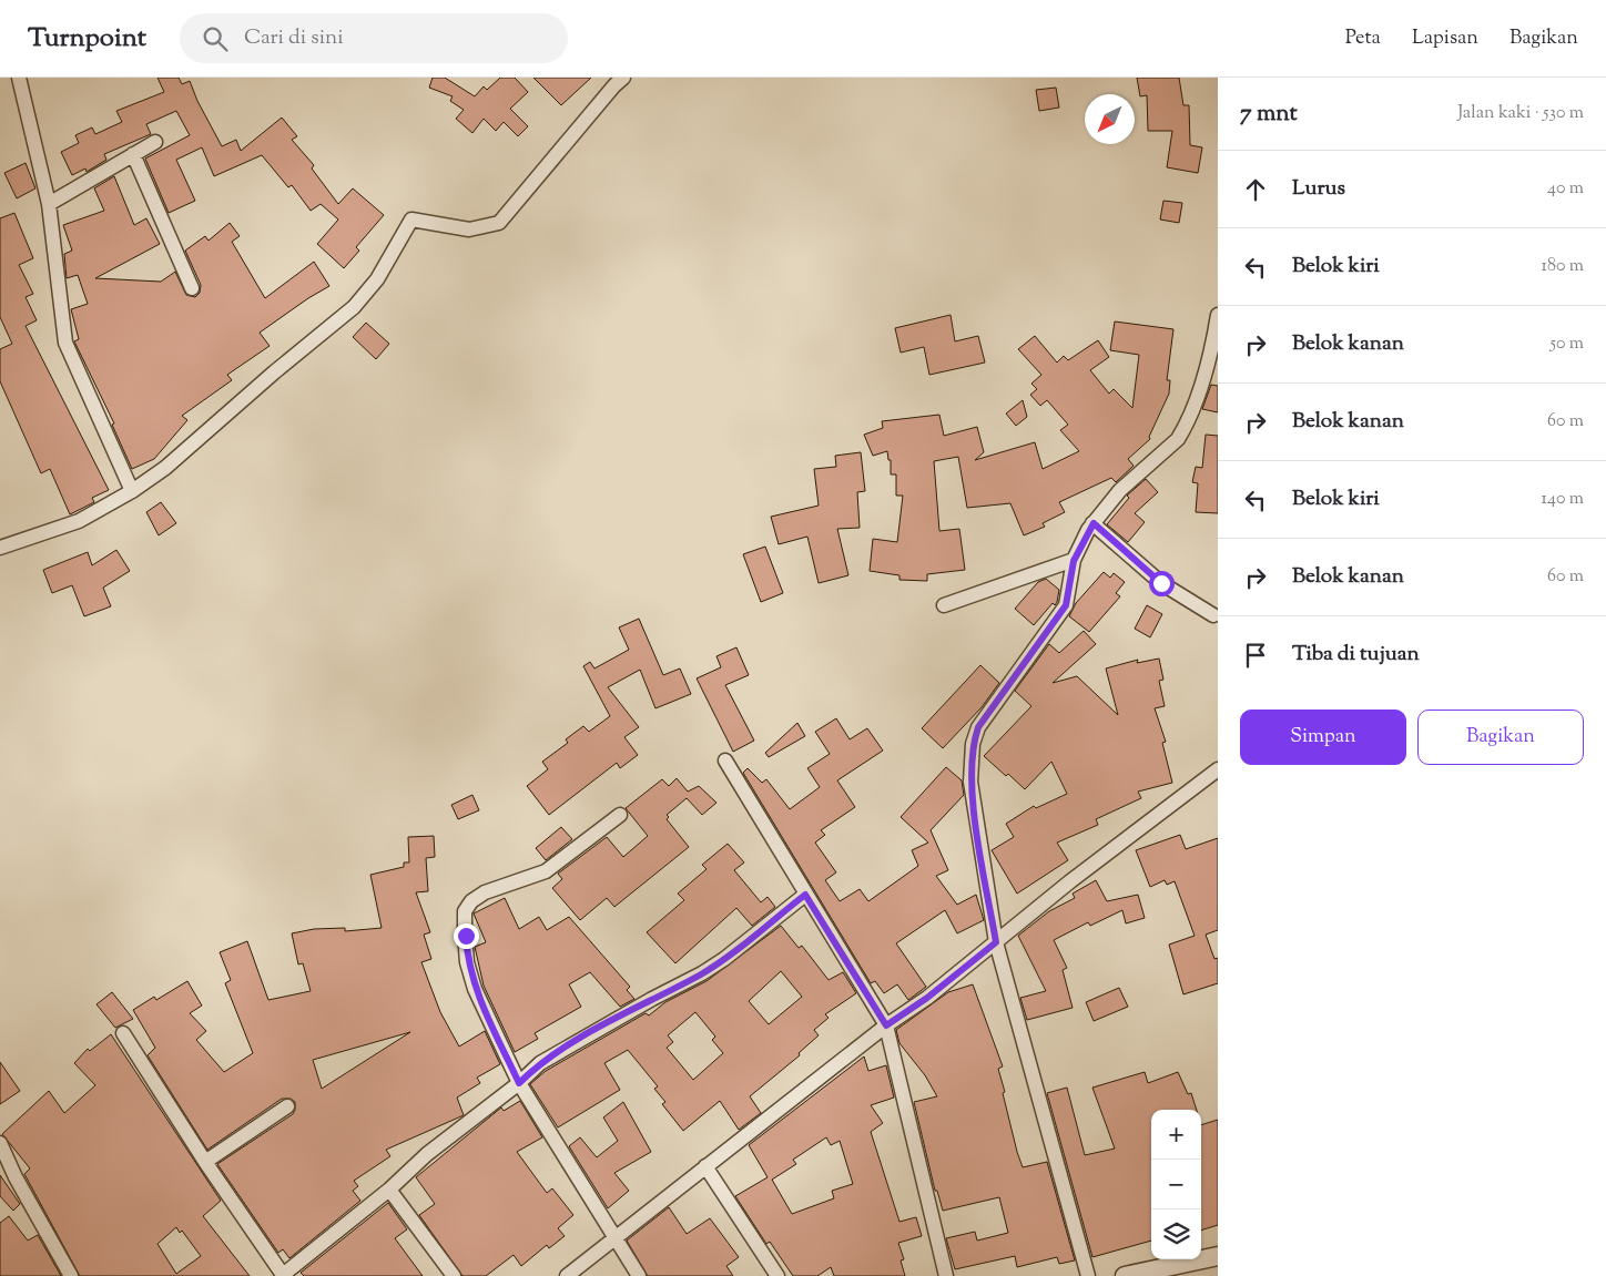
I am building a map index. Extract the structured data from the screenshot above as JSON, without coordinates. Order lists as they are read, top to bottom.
{
  "north": "bottom left",
  "page": {
    "header": "Turnpoint",
    "search": "Cari di sini",
    "nav": ["Peta", "Lapisan", "Bagikan"],
    "heading": ["7 mnt", "Jalan kaki · 530 m"],
    "list": [
      ["Lurus", "40 m"],
      ["Belok kiri", "180 m"],
      ["Belok kanan", "50 m"],
      ["Belok kanan", "60 m"],
      ["Belok kiri", "140 m"],
      ["Belok kanan", "60 m"],
      "Tiba di tujuan"
    ],
    "buttons": ["Simpan", "Bagikan"],
    "map_buttons": ["+", "−"]
  }
}
